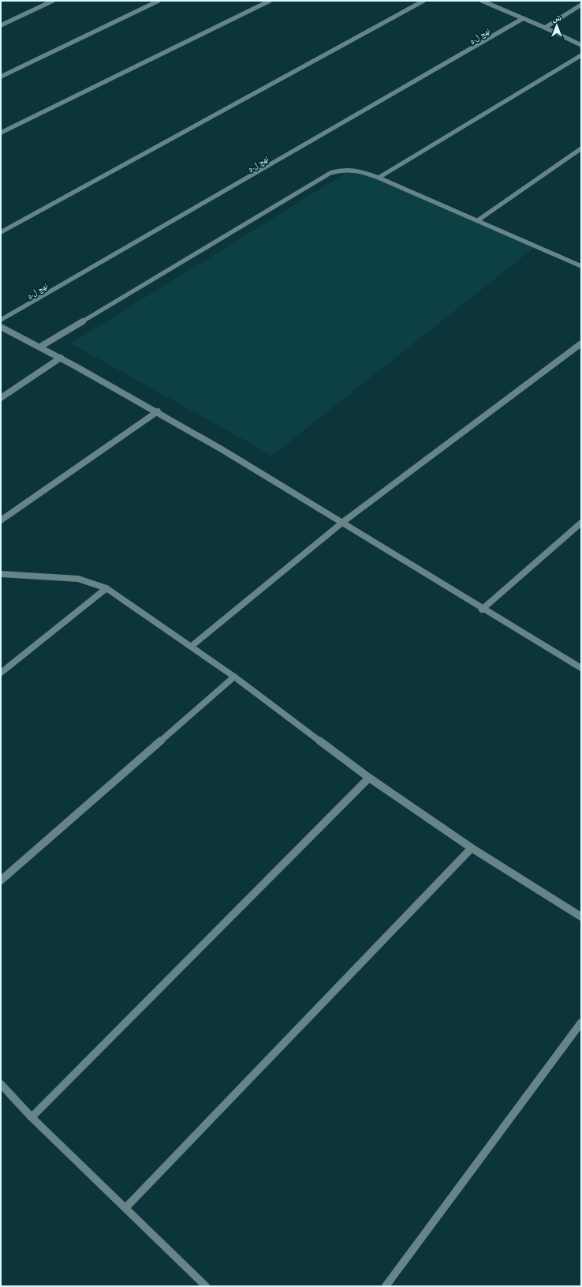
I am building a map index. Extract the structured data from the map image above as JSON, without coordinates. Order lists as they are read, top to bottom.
{
  "streets": {
    "street": ["نهج ل.و"]
  },
  "north": "top"
}
